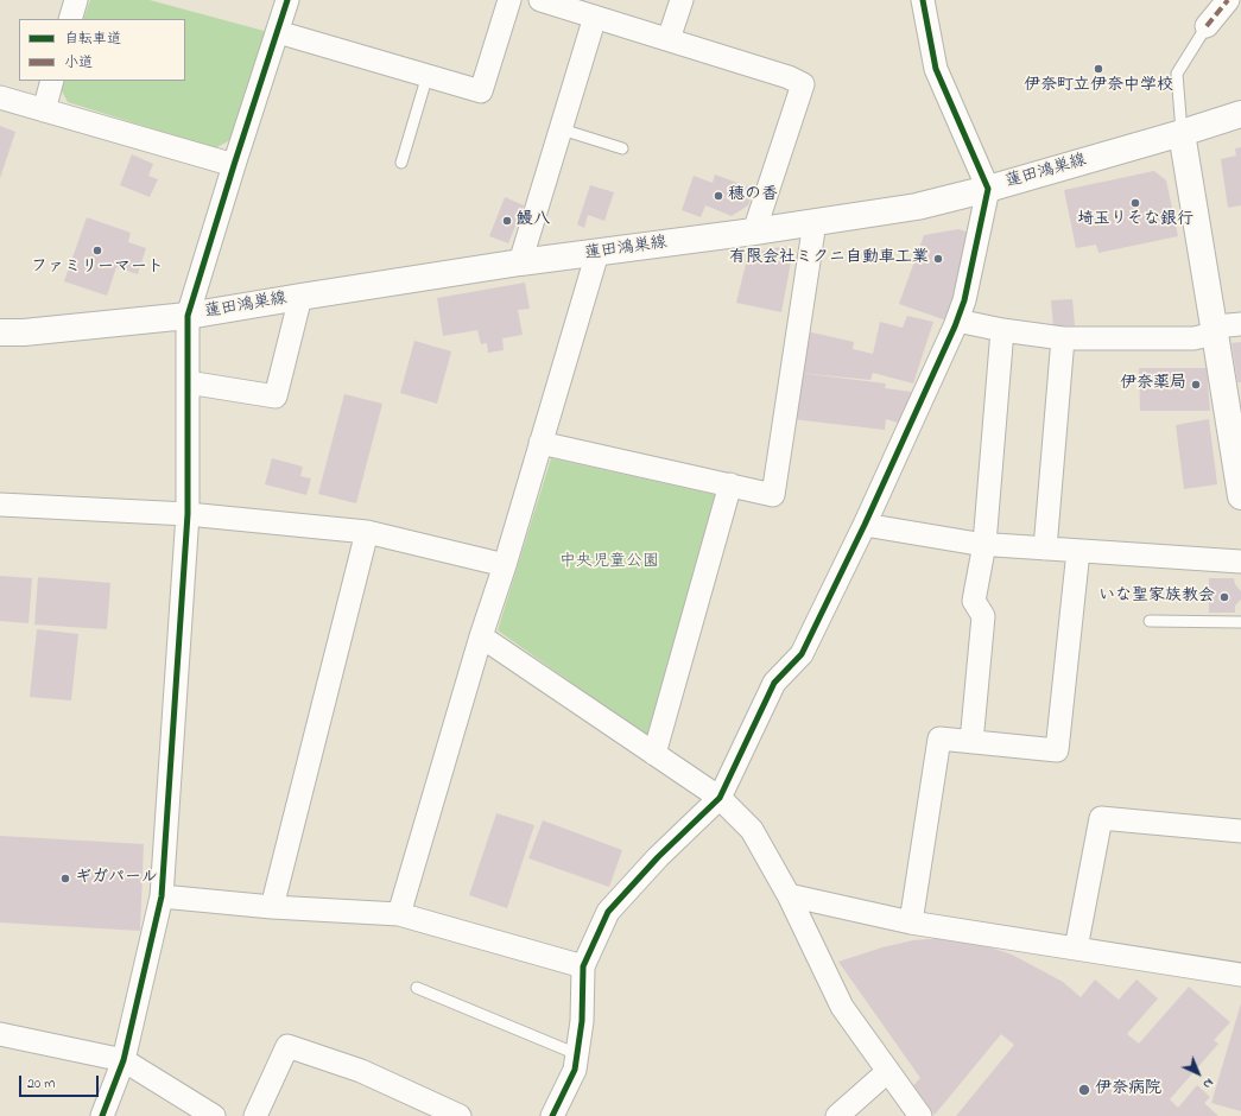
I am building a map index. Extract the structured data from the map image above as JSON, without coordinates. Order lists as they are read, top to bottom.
{
  "streets": {
    "main road": ["蓮田鴻巣線"]
  },
  "parks": ["中央児童公園"],
  "places": [
    "伊奈町立伊奈中学校",
    "穂の香",
    "埼玉りそな銀行",
    "鰻八",
    "ファミリーマート",
    "有限会社ミクニ自動車工業",
    "伊奈薬局",
    "いな聖家族教会",
    "ギガパール",
    "伊奈病院"
  ],
  "legend": ["自転車道", "小道"],
  "scale_bar": "20 m",
  "north": "bottom right"
}
